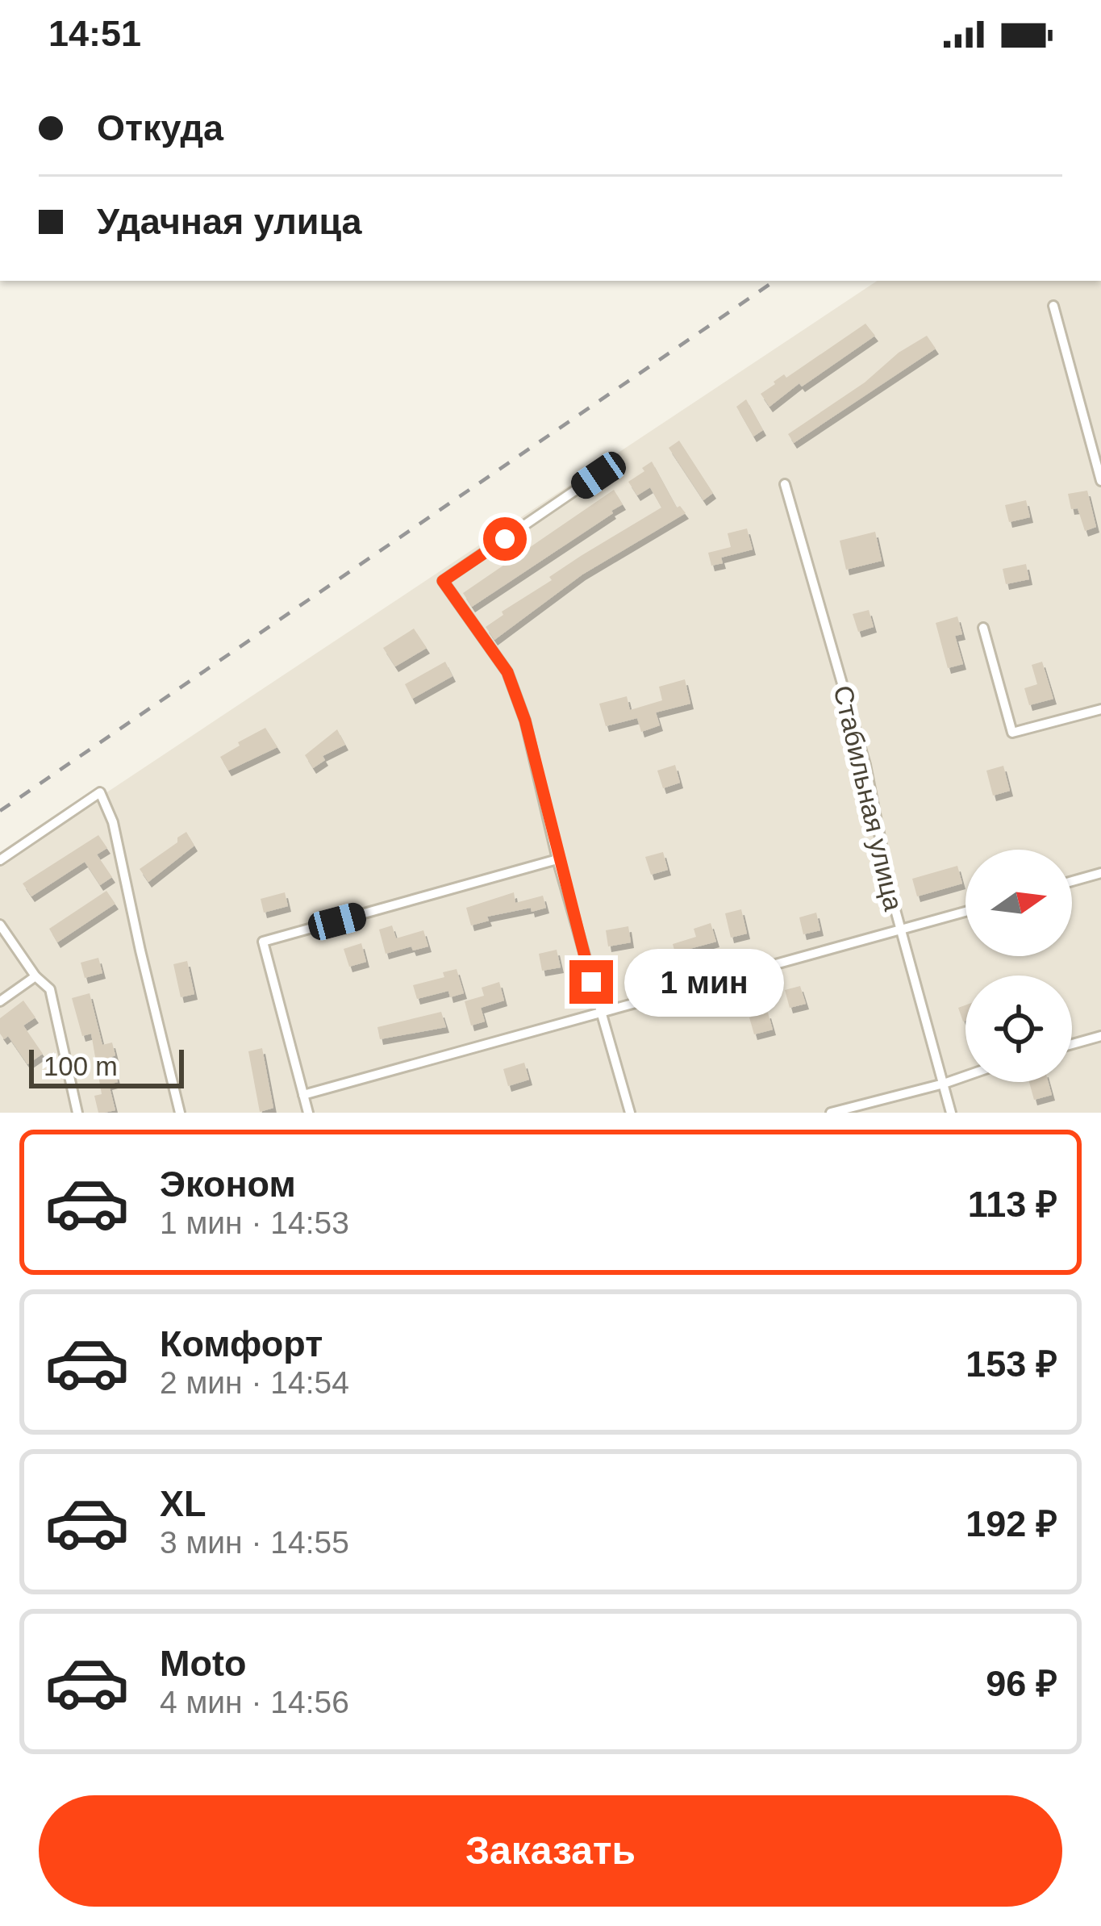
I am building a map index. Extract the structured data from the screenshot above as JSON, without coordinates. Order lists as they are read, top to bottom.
{
  "streets": {
    "street": ["Стабильная улица"]
  },
  "scale_bar": "100 m",
  "north": "right",
  "page": {
    "status": "14:51",
    "banner": ["Откуда", "Удачная улица"],
    "bubble": "1 мин",
    "scale": "100 m",
    "list": [
      {
        "name": "Эконом",
        "note": "1 мин · 14:53",
        "value": "113 ₽"
      },
      {
        "name": "Комфорт",
        "note": "2 мин · 14:54",
        "value": "153 ₽"
      },
      {
        "name": "XL",
        "note": "3 мин · 14:55",
        "value": "192 ₽"
      },
      {
        "name": "Moto",
        "note": "4 мин · 14:56",
        "value": "96 ₽"
      }
    ],
    "buttons": "Заказать"
  }
}
